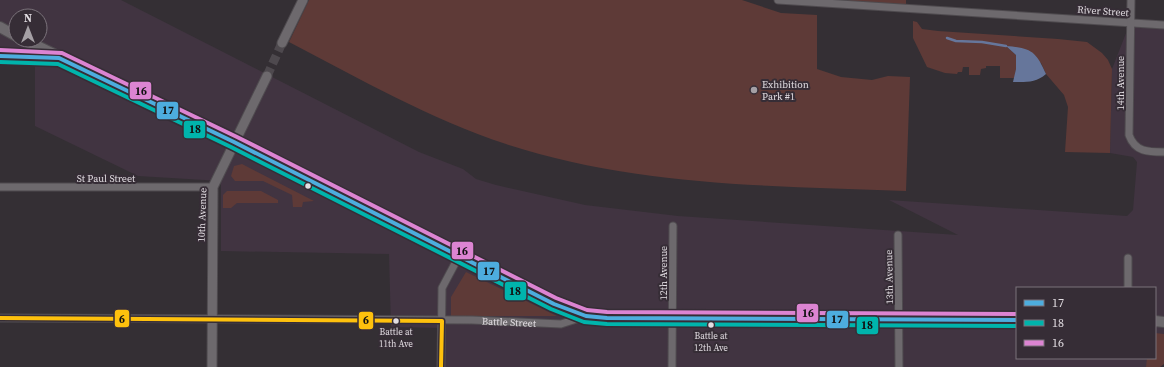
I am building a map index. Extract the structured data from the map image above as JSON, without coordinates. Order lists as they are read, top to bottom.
{
  "streets": {
    "main road": ["Battle Street"],
    "street": [
      "River Street",
      "14th Avenue",
      "St Paul Street",
      "10th Avenue",
      "12th Avenue",
      "13th Avenue"
    ]
  },
  "crossings": [
    ["River Street", "14th Avenue"],
    ["St Paul Street", "10th Avenue"],
    ["10th Avenue", "Battle Street"],
    ["12th Avenue", "Battle Street"],
    ["13th Avenue", "Battle Street"]
  ],
  "places": ["Exhibition Park #1", "Battle at 11th Ave", "Battle at 12th Ave"],
  "lines": [
    "transit line 16",
    "transit line 17",
    "transit line 18",
    "transit line 6"
  ],
  "legend": ["17", "18", "16"],
  "north": "top"
}
